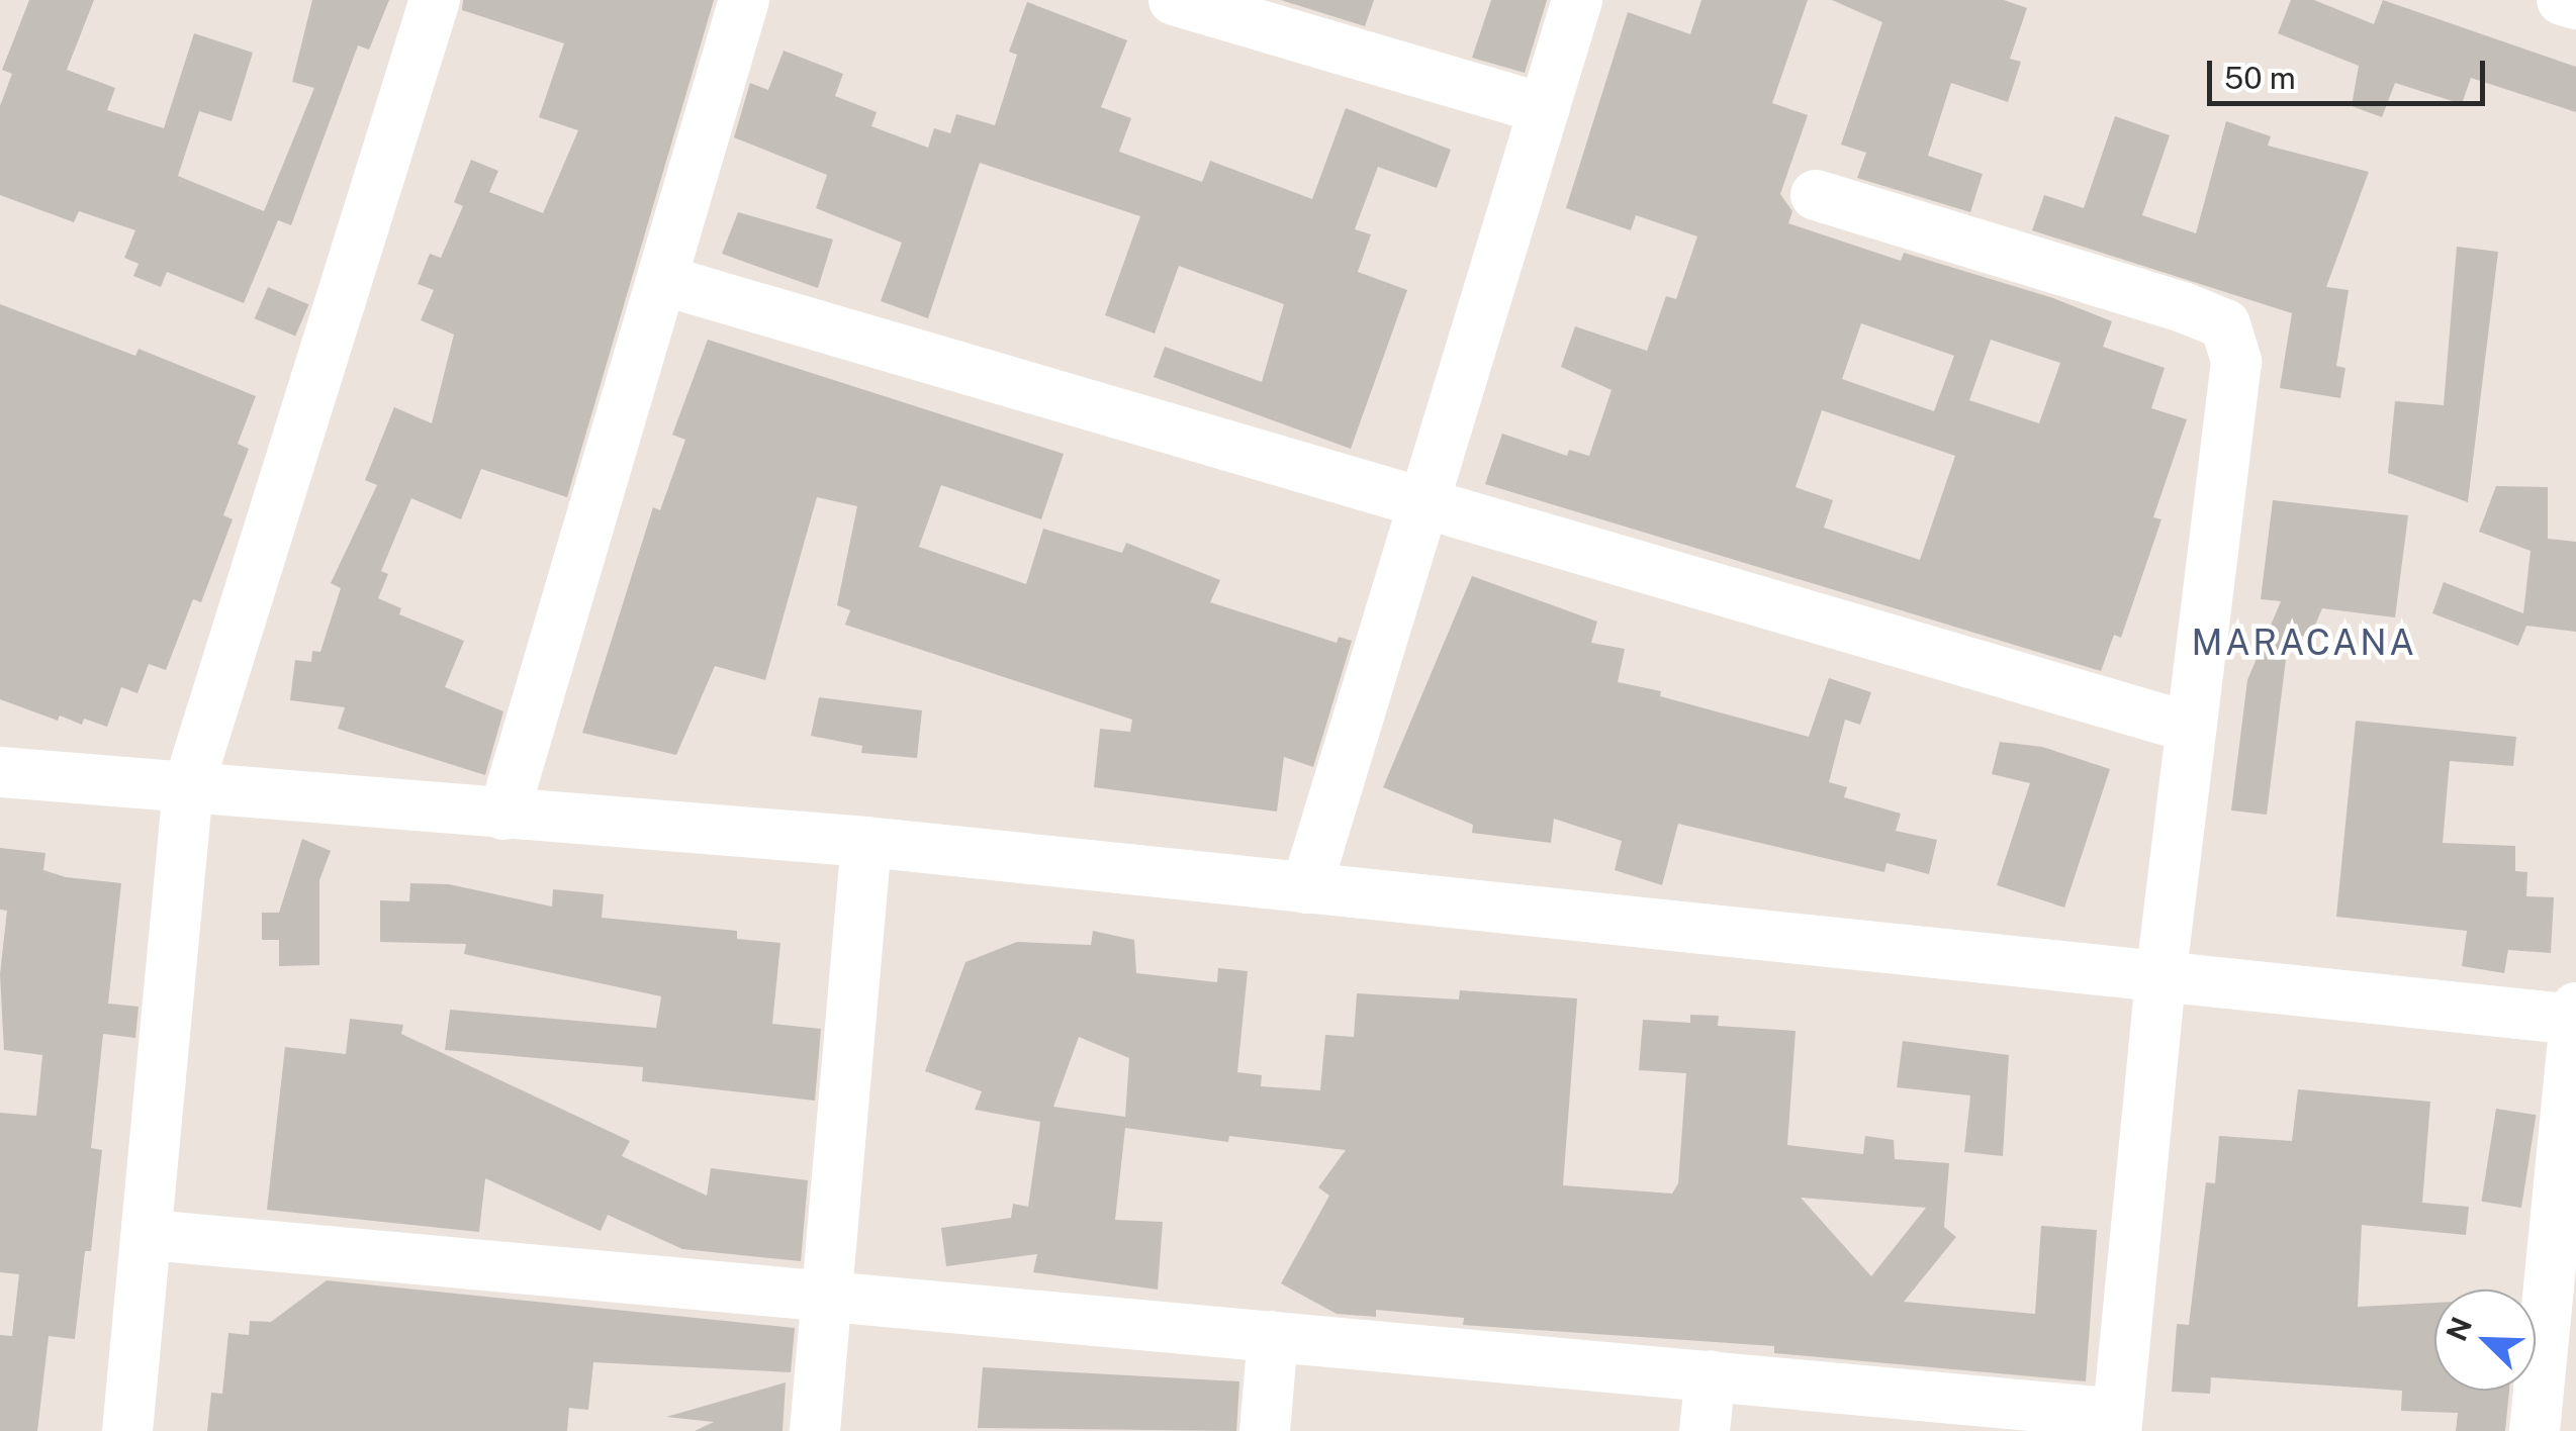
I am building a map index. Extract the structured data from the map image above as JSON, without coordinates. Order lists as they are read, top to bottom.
{
  "districts": ["MARACANA"],
  "scale_bar": "50 m",
  "north": "top left"
}
